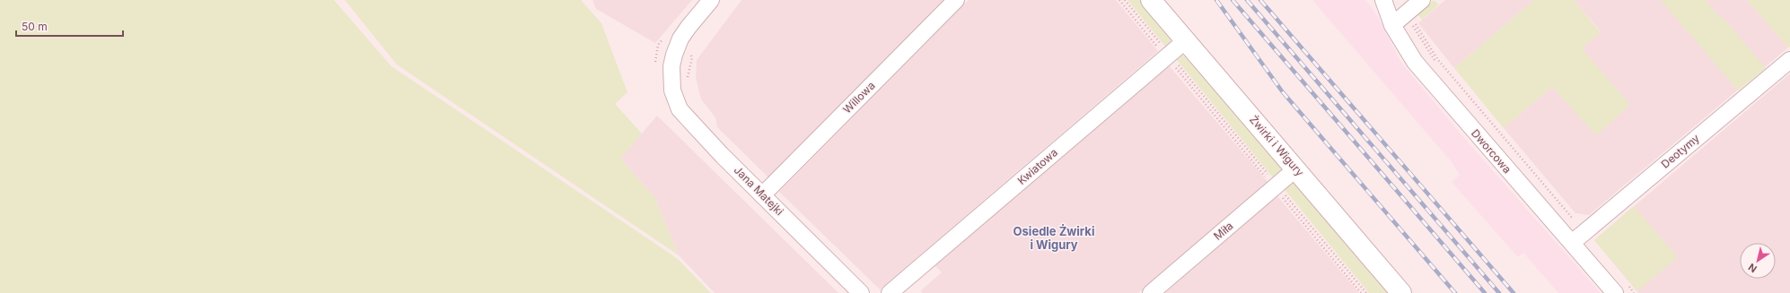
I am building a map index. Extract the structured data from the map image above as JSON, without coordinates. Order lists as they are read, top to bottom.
{
  "streets": {
    "main road": ["Żwirki i Wigury"],
    "street": [
      "Willowa",
      "Dworcowa",
      "Deotymy",
      "Kwiatowa",
      "Jana Matejki",
      "Miła"
    ]
  },
  "crossings": [
    ["Willowa", "Jana Matejki"],
    ["Żwirki i Wigury", "Kwiatowa"],
    ["Żwirki i Wigury", "Miła"],
    ["Dworcowa", "Deotymy"]
  ],
  "districts": ["Osiedle Żwirki i Wigury"],
  "scale_bar": "50 m",
  "north": "bottom left"
}
